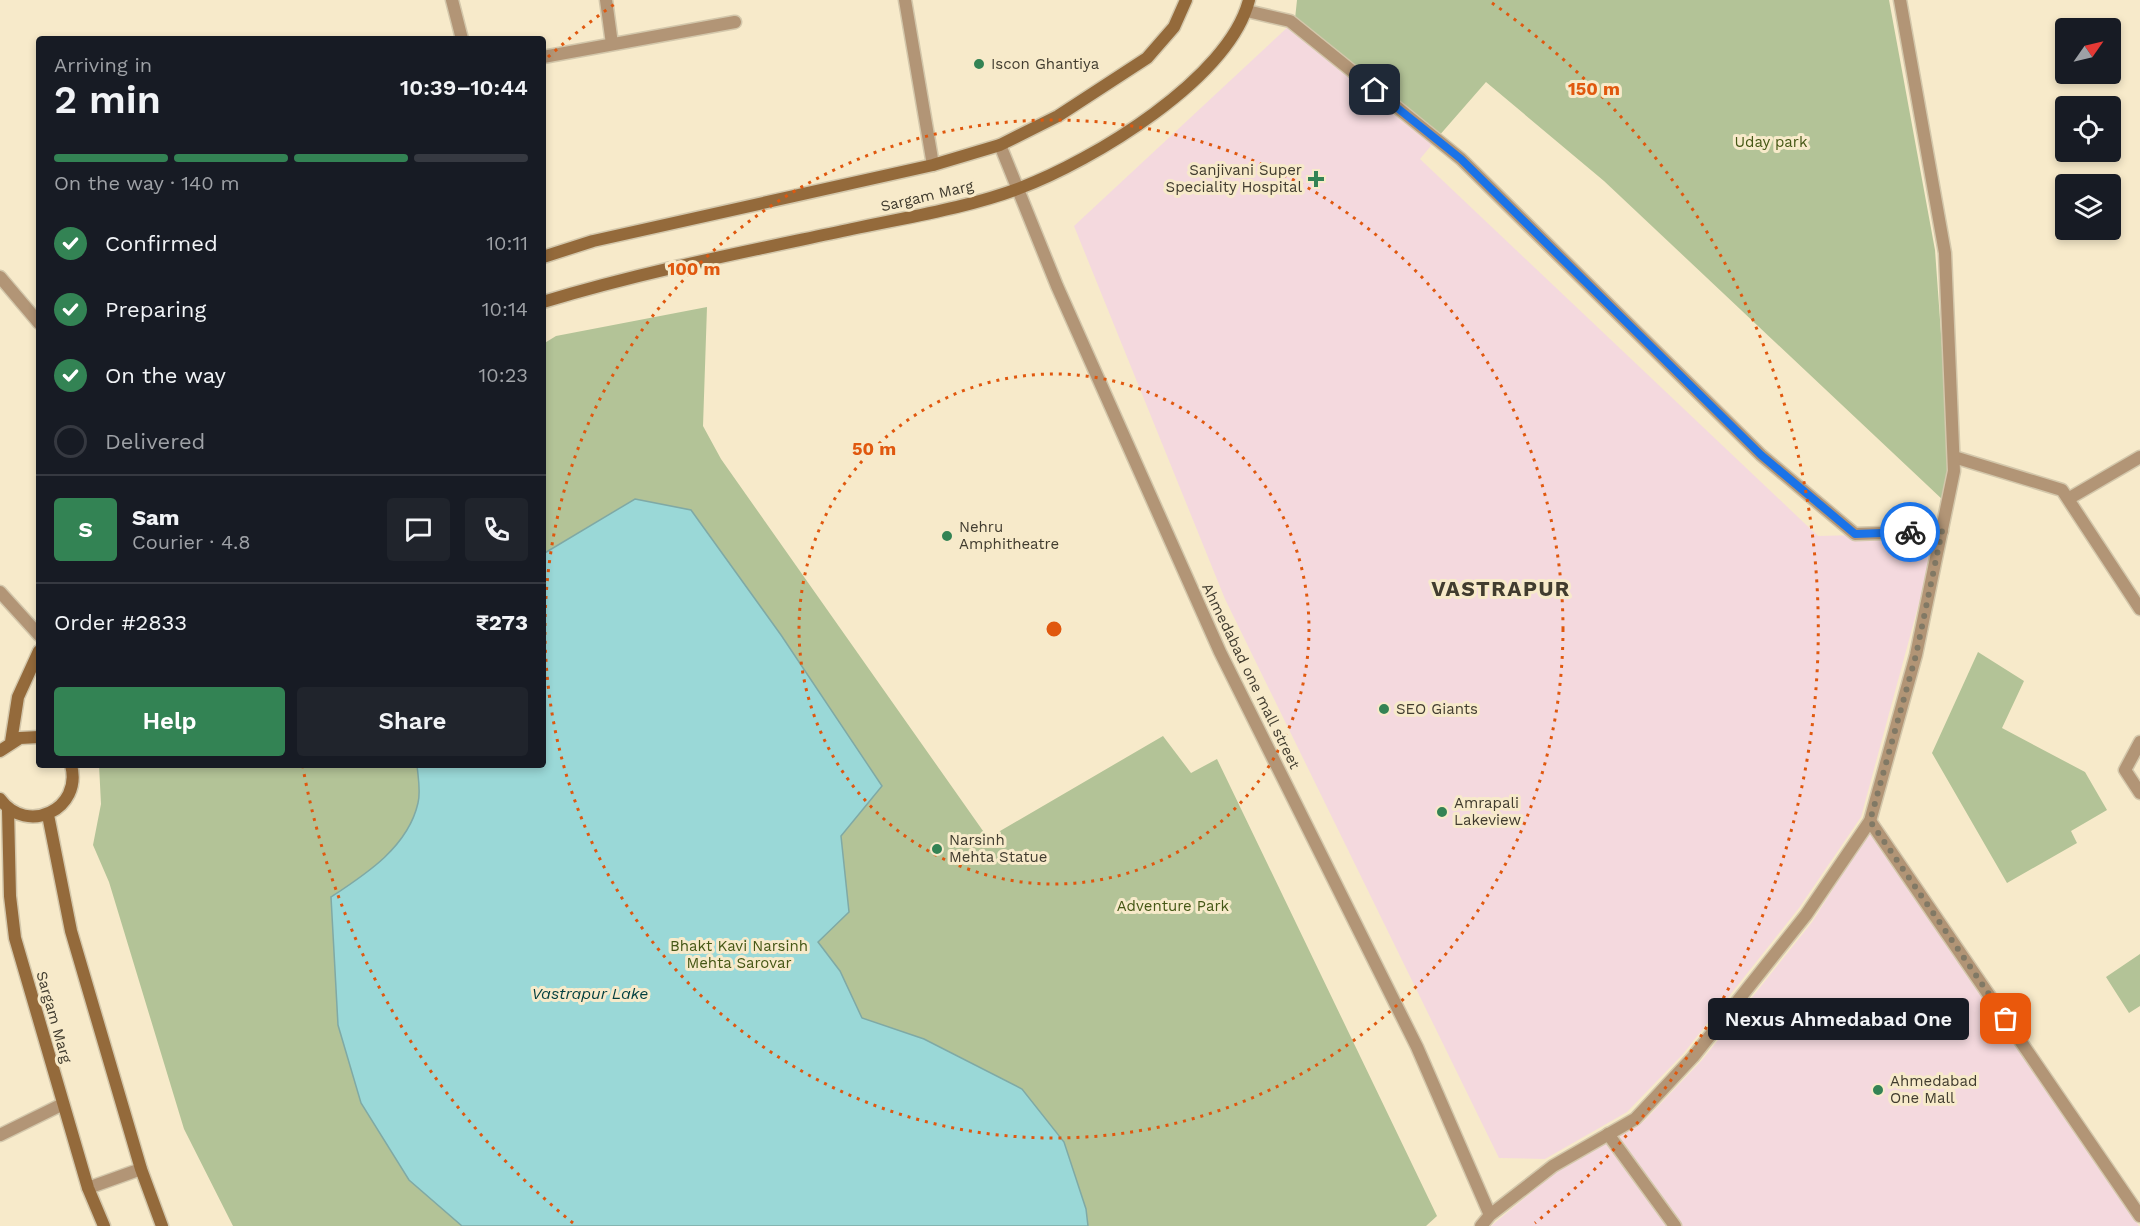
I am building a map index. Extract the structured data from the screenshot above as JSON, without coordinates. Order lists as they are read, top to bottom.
{
  "streets": {
    "main road": ["Sargam Marg"],
    "street": ["Ahmedabad one mall street"]
  },
  "crossings": [
    ["Sargam Marg", "Ahmedabad one mall street"]
  ],
  "districts": ["VASTRAPUR"],
  "water": ["Vastrapur Lake"],
  "parks": ["Uday park", "Adventure Park", "Bhakt Kavi Narsinh Mehta Sarovar"],
  "places": {
    "other": [
      "Iscon Ghantiya",
      "Nehru Amphitheatre",
      "SEO Giants",
      "Amrapali Lakeview",
      "Narsinh Mehta Statue",
      "Nexus Ahmedabad One",
      "Ahmedabad One Mall"
    ],
    "health": ["Sanjivani Super Speciality Hospital"]
  },
  "north": "top right",
  "page": {
    "heading": ["2 min", "Arriving in", "10:39–10:44"],
    "panel": [
      "Sam",
      "Courier · 4.8",
      "Order #2833",
      "₹273"
    ],
    "bar": "On the way · 140 m",
    "list": [
      ["Confirmed", "10:11"],
      ["Preparing", "10:14"],
      ["On the way", "10:23"],
      "Delivered"
    ],
    "round": "S",
    "buttons": ["Help", "Share"],
    "bubble": "Nexus Ahmedabad One"
  },
  "rings": ["150 m", "100 m", "50 m"]
}
